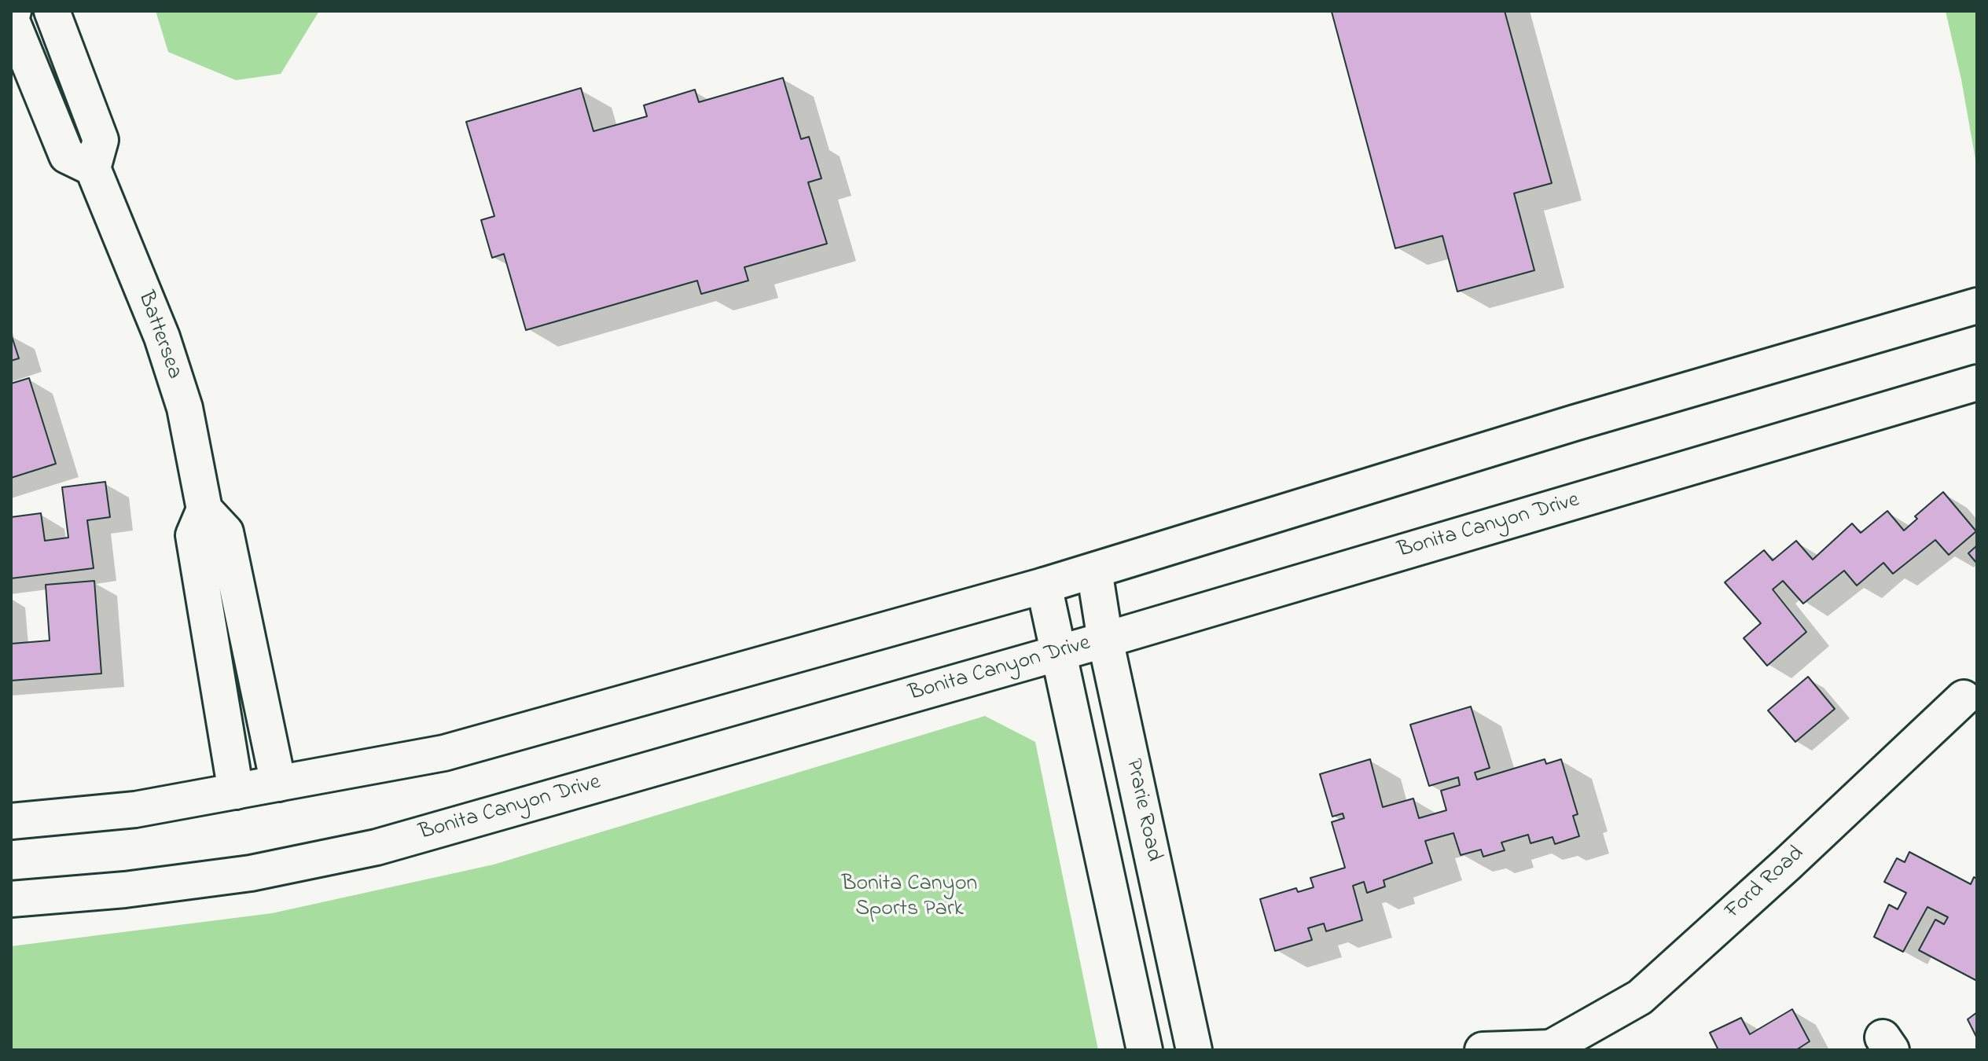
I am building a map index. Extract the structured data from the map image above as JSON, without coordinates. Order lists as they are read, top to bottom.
{
  "streets": {
    "main road": [
      "Battersea",
      "Bonita Canyon Drive",
      "Prarie Road",
      "Ford Road"
    ]
  },
  "crossings": [
    ["Bonita Canyon Drive", "Prarie Road"]
  ],
  "parks": ["Bonita Canyon Sports Park"]
}
